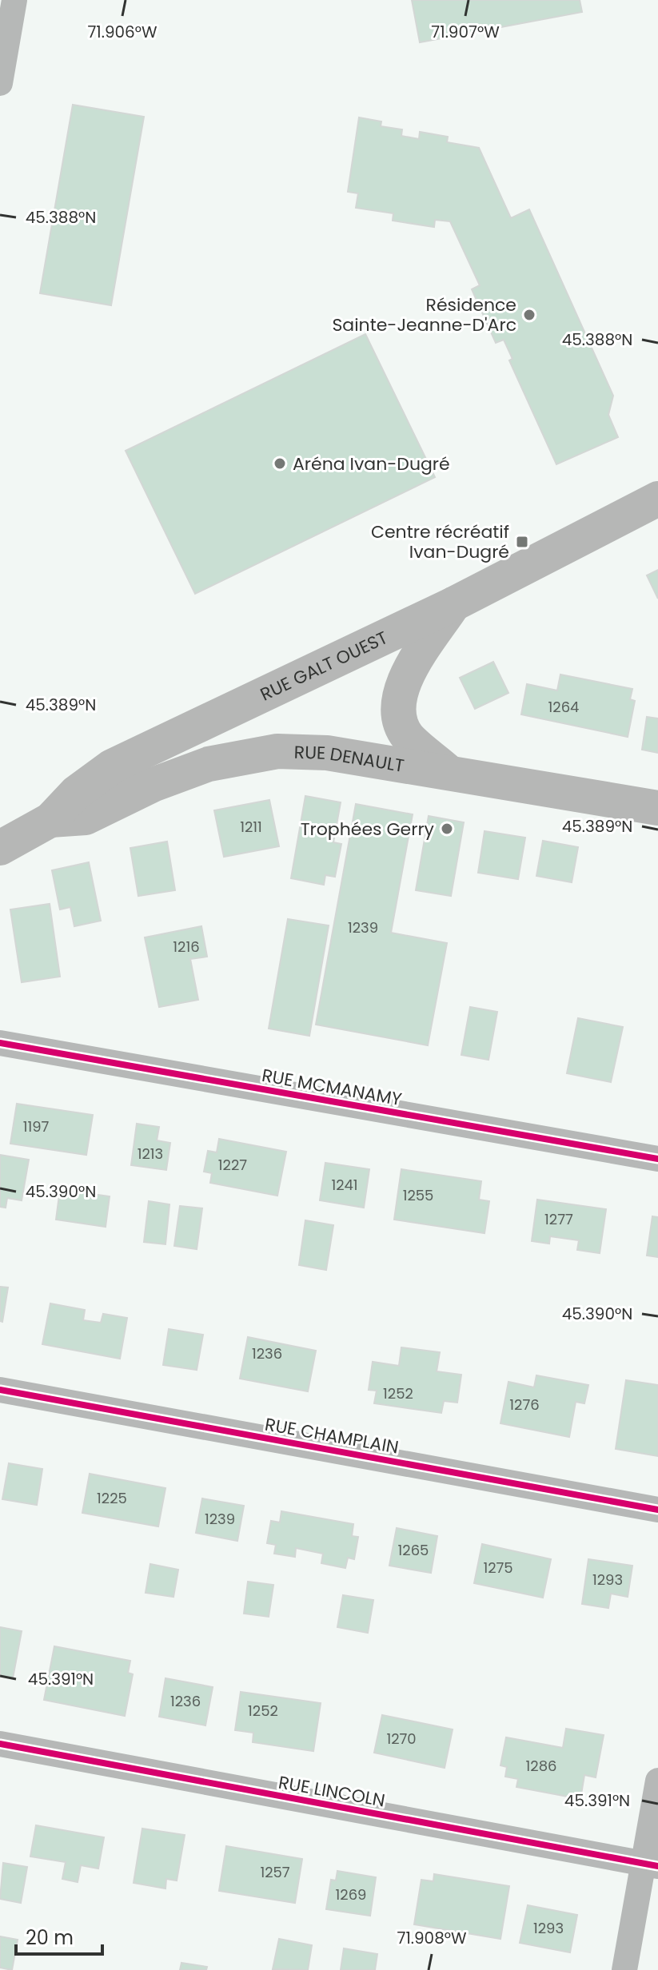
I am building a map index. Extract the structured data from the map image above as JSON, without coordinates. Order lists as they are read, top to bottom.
{
  "streets": {
    "main road": ["RUE GALT OUEST", "RUE DENAULT"],
    "street": ["RUE MCMANAMY", "RUE CHAMPLAIN", "RUE LINCOLN"]
  },
  "crossings": [
    ["RUE GALT OUEST", "RUE DENAULT"]
  ],
  "places": {
    "other": ["Résidence Sainte-Jeanne-D'Arc", "Aréna Ivan-Dugré", "Trophées Gerry"],
    "transit": ["Centre récréatif Ivan-Dugré"]
  },
  "house_numbers": [
    "1264",
    "1211",
    "1239",
    "1216",
    "1197",
    "1213",
    "1227",
    "1241",
    "1255",
    "1277",
    "1236",
    "1252",
    "1276",
    "1225",
    "1239",
    "1265",
    "1275",
    "1293",
    "1236",
    "1252",
    "1270",
    "1286",
    "1257",
    "1269",
    "1293"
  ],
  "scale_bar": "20 m",
  "coordinates": [
    "71.906°W",
    "71.907°W",
    "45.388°N",
    "45.389°N",
    "45.390°N",
    "45.391°N",
    "71.908°W"
  ]
}
